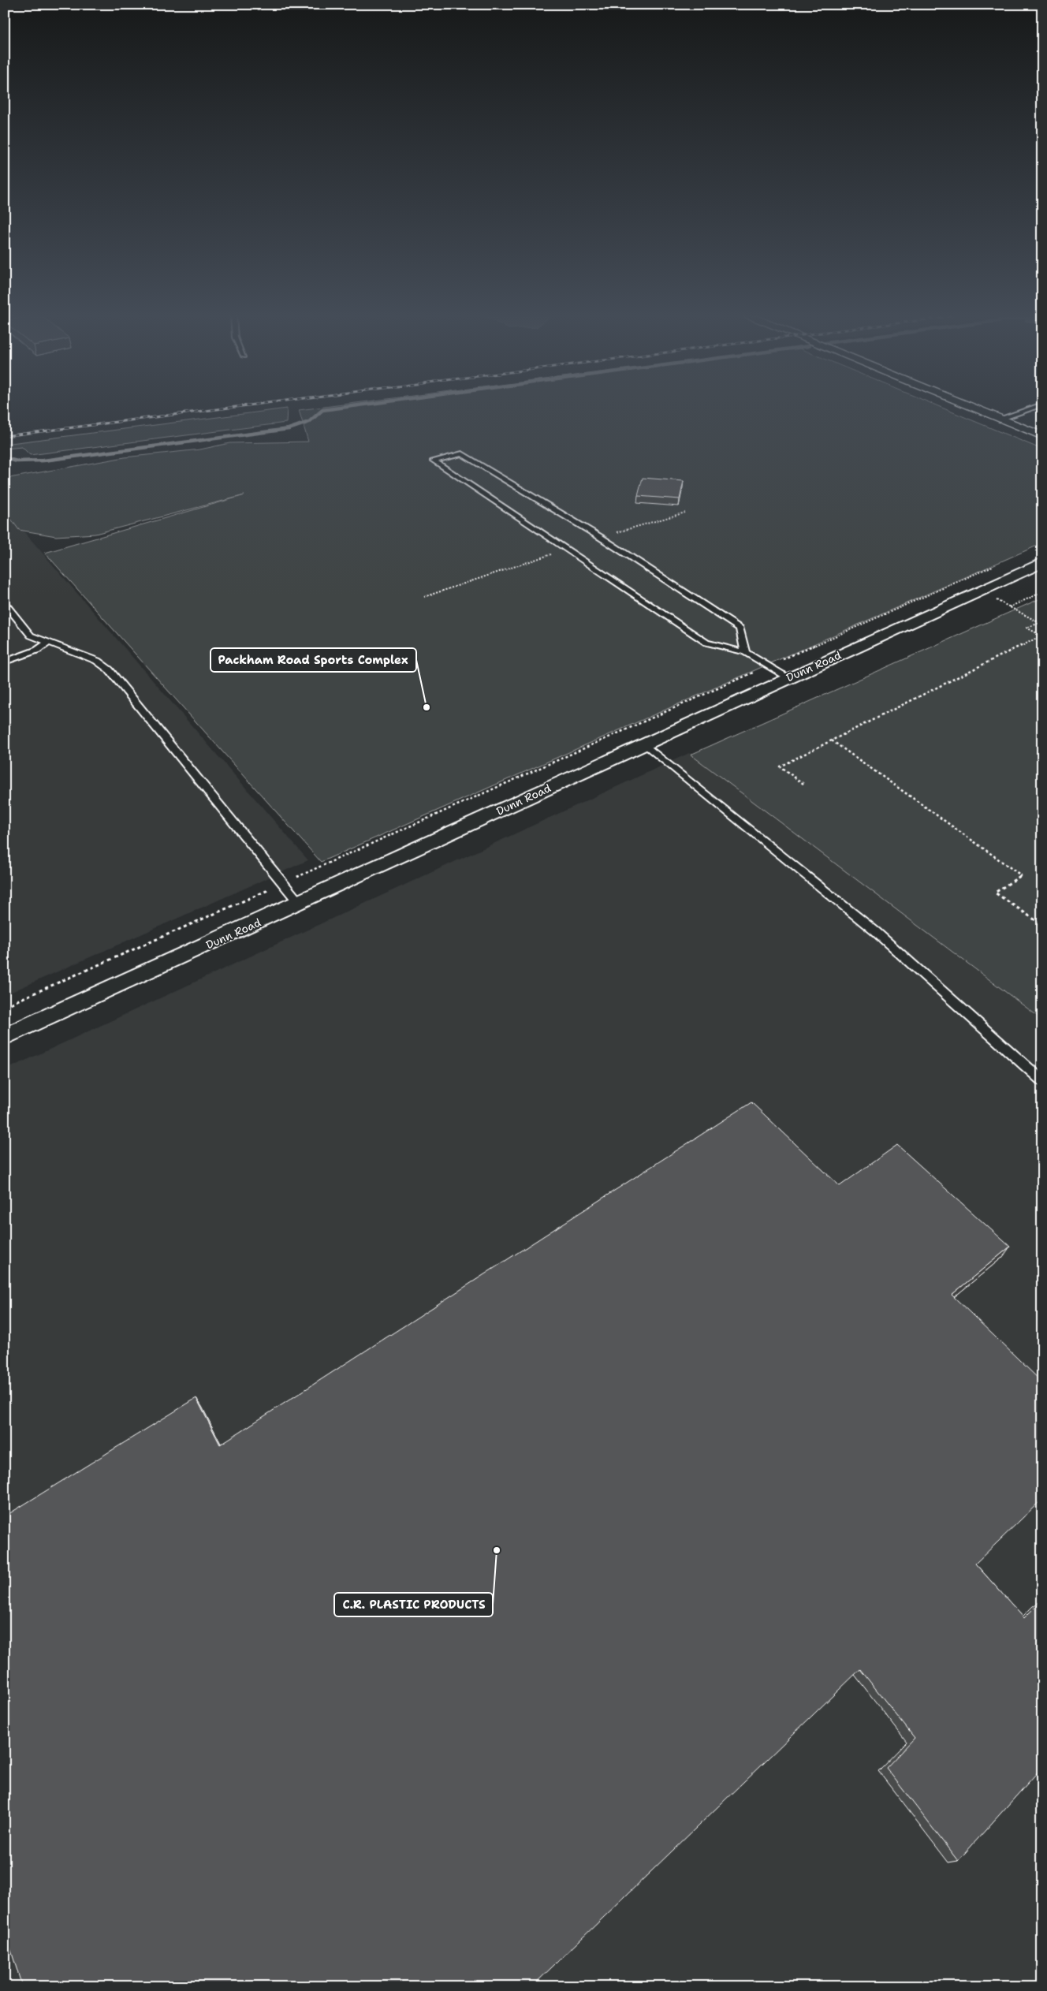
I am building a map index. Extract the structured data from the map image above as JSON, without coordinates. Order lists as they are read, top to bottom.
{
  "streets": {
    "street": ["Dunn Road"]
  },
  "places": ["Packham Road Sports Complex", "C.R. PLASTIC PRODUCTS"]
}
